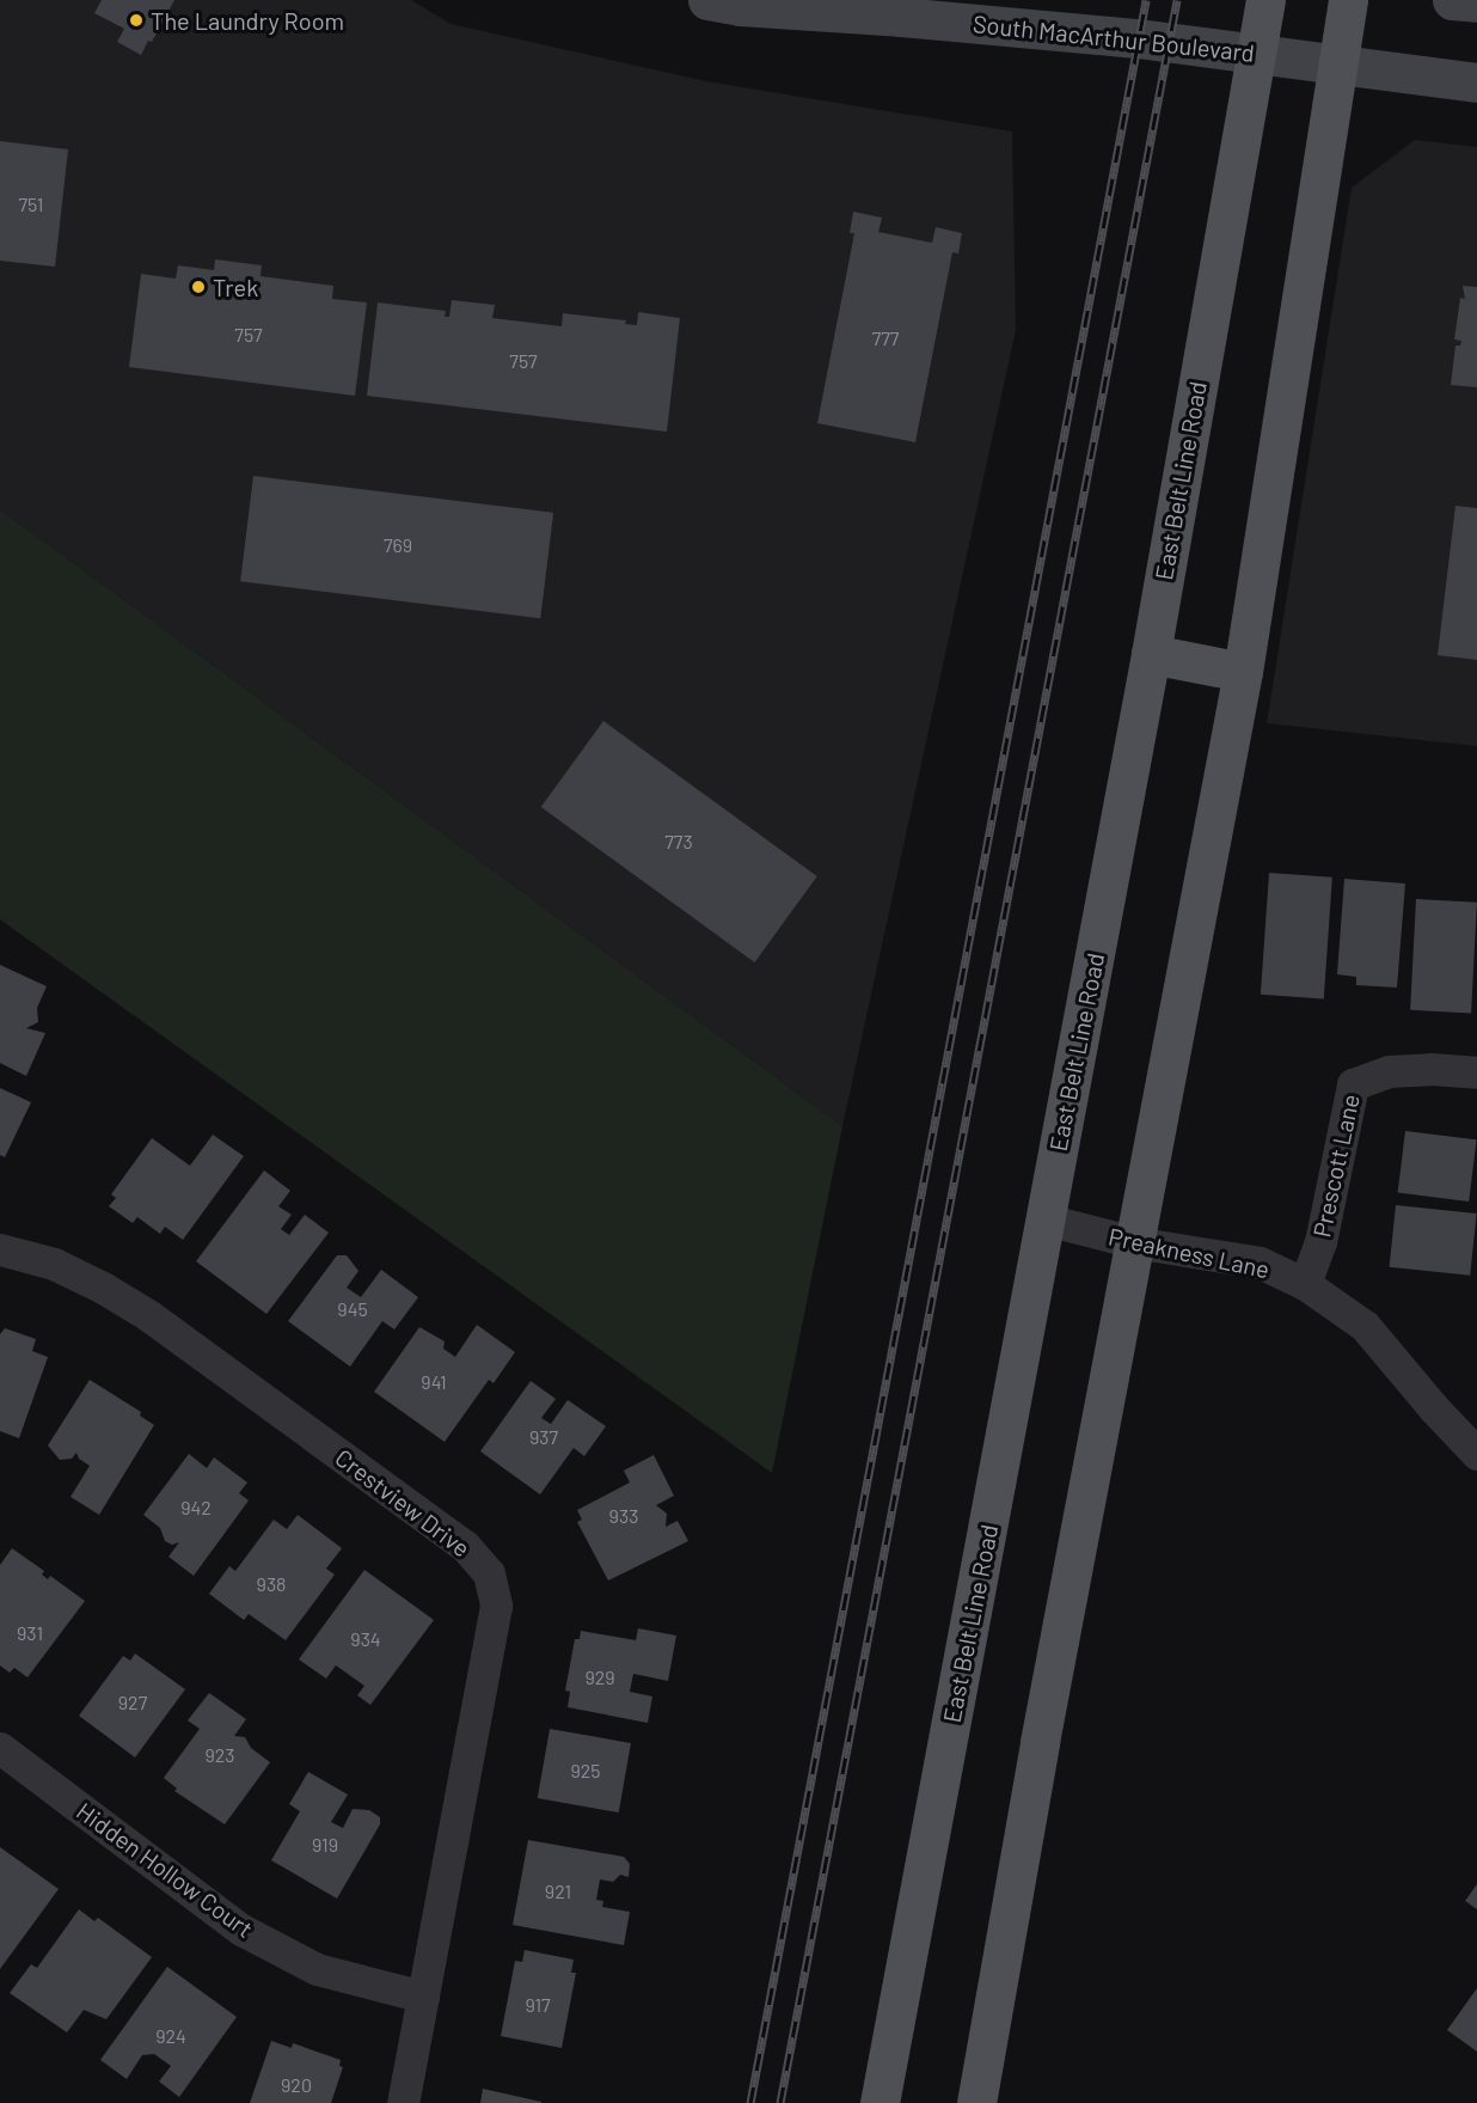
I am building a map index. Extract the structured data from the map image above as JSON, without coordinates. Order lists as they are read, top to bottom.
{
  "streets": {
    "main road": ["South MacArthur Boulevard", "East Belt Line Road"],
    "street": [
      "Prescott Lane",
      "Preakness Lane",
      "Crestview Drive",
      "Hidden Hollow Court"
    ]
  },
  "crossings": [
    ["South MacArthur Boulevard", "East Belt Line Road"],
    ["East Belt Line Road", "Preakness Lane"],
    ["Prescott Lane", "Preakness Lane"],
    ["Crestview Drive", "Hidden Hollow Court"]
  ],
  "places": ["The Laundry Room", "Trek"],
  "house_numbers": [
    "751",
    "757",
    "777",
    "757",
    "769",
    "773",
    "945",
    "941",
    "937",
    "942",
    "933",
    "938",
    "931",
    "934",
    "929",
    "927",
    "923",
    "925",
    "919",
    "921",
    "917",
    "924",
    "920"
  ]
}
